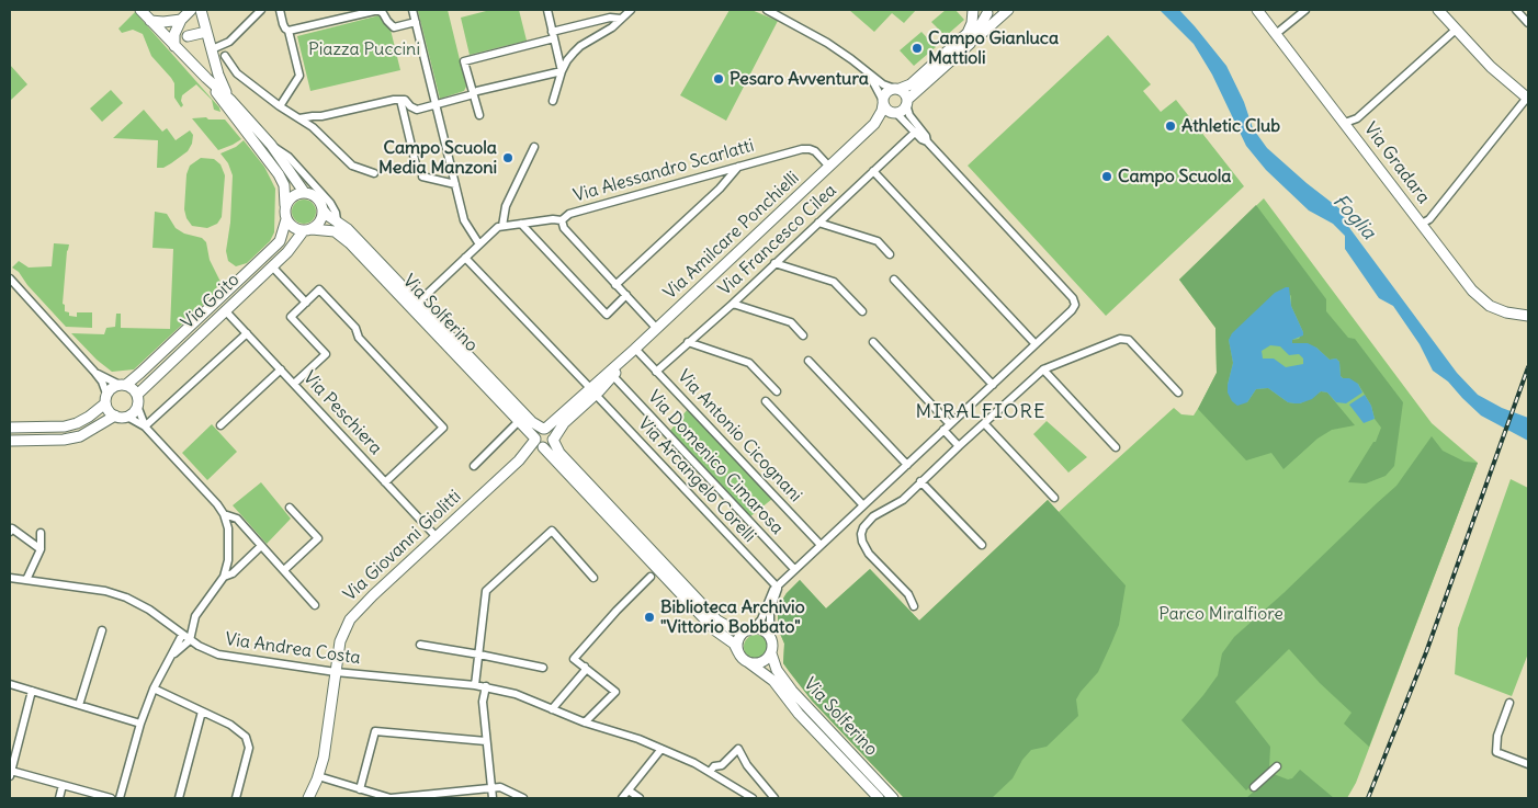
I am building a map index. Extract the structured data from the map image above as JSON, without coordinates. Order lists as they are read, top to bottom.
{
  "streets": {
    "main road": [
      "Via Gradara",
      "Via Amilcare Ponchielli",
      "Via Goito",
      "Via Solferino",
      "Via Giovanni Giolitti"
    ],
    "street": [
      "Via Alessandro Scarlatti",
      "Via Francesco Cilea",
      "Via Peschiera",
      "Via Antonio Cicognani",
      "Via Domenico Cimarosa",
      "Via Arcangelo Corelli",
      "Via Andrea Costa"
    ]
  },
  "crossings": [
    ["Via Alessandro Scarlatti", "Via Amilcare Ponchielli"],
    ["Via Amilcare Ponchielli", "Via Solferino"],
    ["Via Amilcare Ponchielli", "Via Antonio Cicognani"],
    ["Via Amilcare Ponchielli", "Via Domenico Cimarosa"],
    ["Via Amilcare Ponchielli", "Via Arcangelo Corelli"],
    ["Via Amilcare Ponchielli", "Via Giovanni Giolitti"],
    ["Via Francesco Cilea", "Via Antonio Cicognani"],
    ["Via Goito", "Via Solferino"],
    ["Via Goito", "Via Peschiera"],
    ["Via Solferino", "Via Giovanni Giolitti"],
    ["Via Peschiera", "Via Giovanni Giolitti"],
    ["Via Giovanni Giolitti", "Via Andrea Costa"]
  ],
  "districts": ["MIRALFIORE"],
  "water": ["Foglia"],
  "parks": ["Piazza Puccini", "Parco Miralfiore"],
  "places": [
    "Campo Gianluca Mattioli",
    "Pesaro Avventura",
    "Athletic Club",
    "Campo Scuola Media Manzoni",
    "Campo Scuola",
    "Biblioteca Archivio \"Vittorio Bobbato\""
  ]
}
